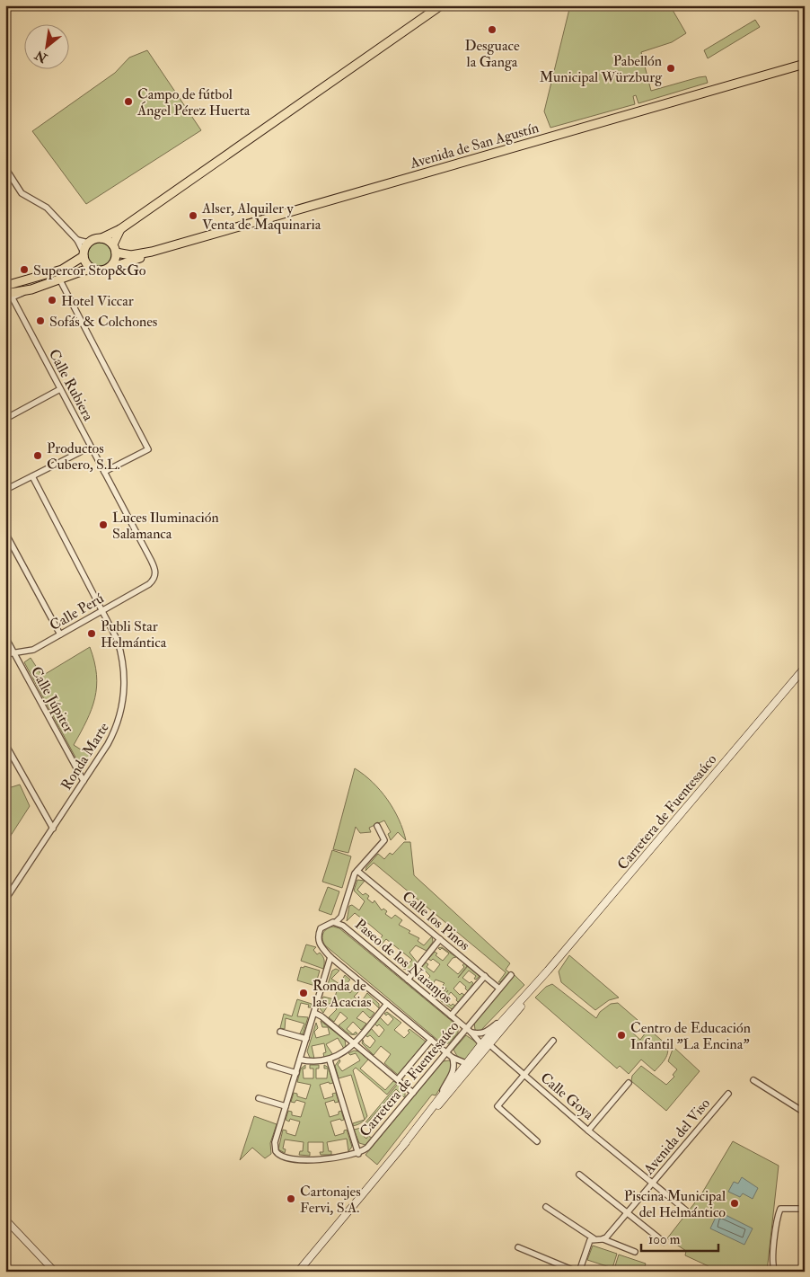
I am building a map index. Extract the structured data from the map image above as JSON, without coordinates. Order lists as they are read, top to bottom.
{
  "streets": {
    "main road": ["Avenida de San Agustín", "Carretera de Fuentesaúco"],
    "street": [
      "Calle Rubiera",
      "Calle Perú",
      "Calle Júpiter",
      "Ronda Marte",
      "Calle los Pinos",
      "Paseo de los Naranjos",
      "Calle Goya",
      "Avenida del Viso"
    ]
  },
  "crossings": [
    ["Calle Rubiera", "Calle Perú"],
    ["Calle Perú", "Calle Júpiter"],
    ["Calle Perú", "Ronda Marte"],
    ["Calle Júpiter", "Ronda Marte"],
    ["Carretera de Fuentesaúco", "Calle los Pinos"],
    ["Carretera de Fuentesaúco", "Paseo de los Naranjos"],
    ["Carretera de Fuentesaúco", "Calle Goya"],
    ["Paseo de los Naranjos", "Calle Goya"]
  ],
  "places": [
    "Desguace la Ganga",
    "Pabellón Municipal Würzburg",
    "Campo de fútbol Ángel Pérez Huerta",
    "Alser, Alquiler y Venta de Maquinaria",
    "Supercor Stop&Go",
    "Hotel Viccar",
    "Sofás & Colchones",
    "Productos Cubero, S.L.",
    "Luces Iluminación Salamanca",
    "Publi Star Helmántica",
    "Ronda de las Acacias",
    "Centro de Educación Infantil \"La Encina\"",
    "Cartonajes Fervi, S.A.",
    "Piscina Municipal del Helmántico"
  ],
  "scale_bar": "100 m",
  "north": "bottom left"
}
